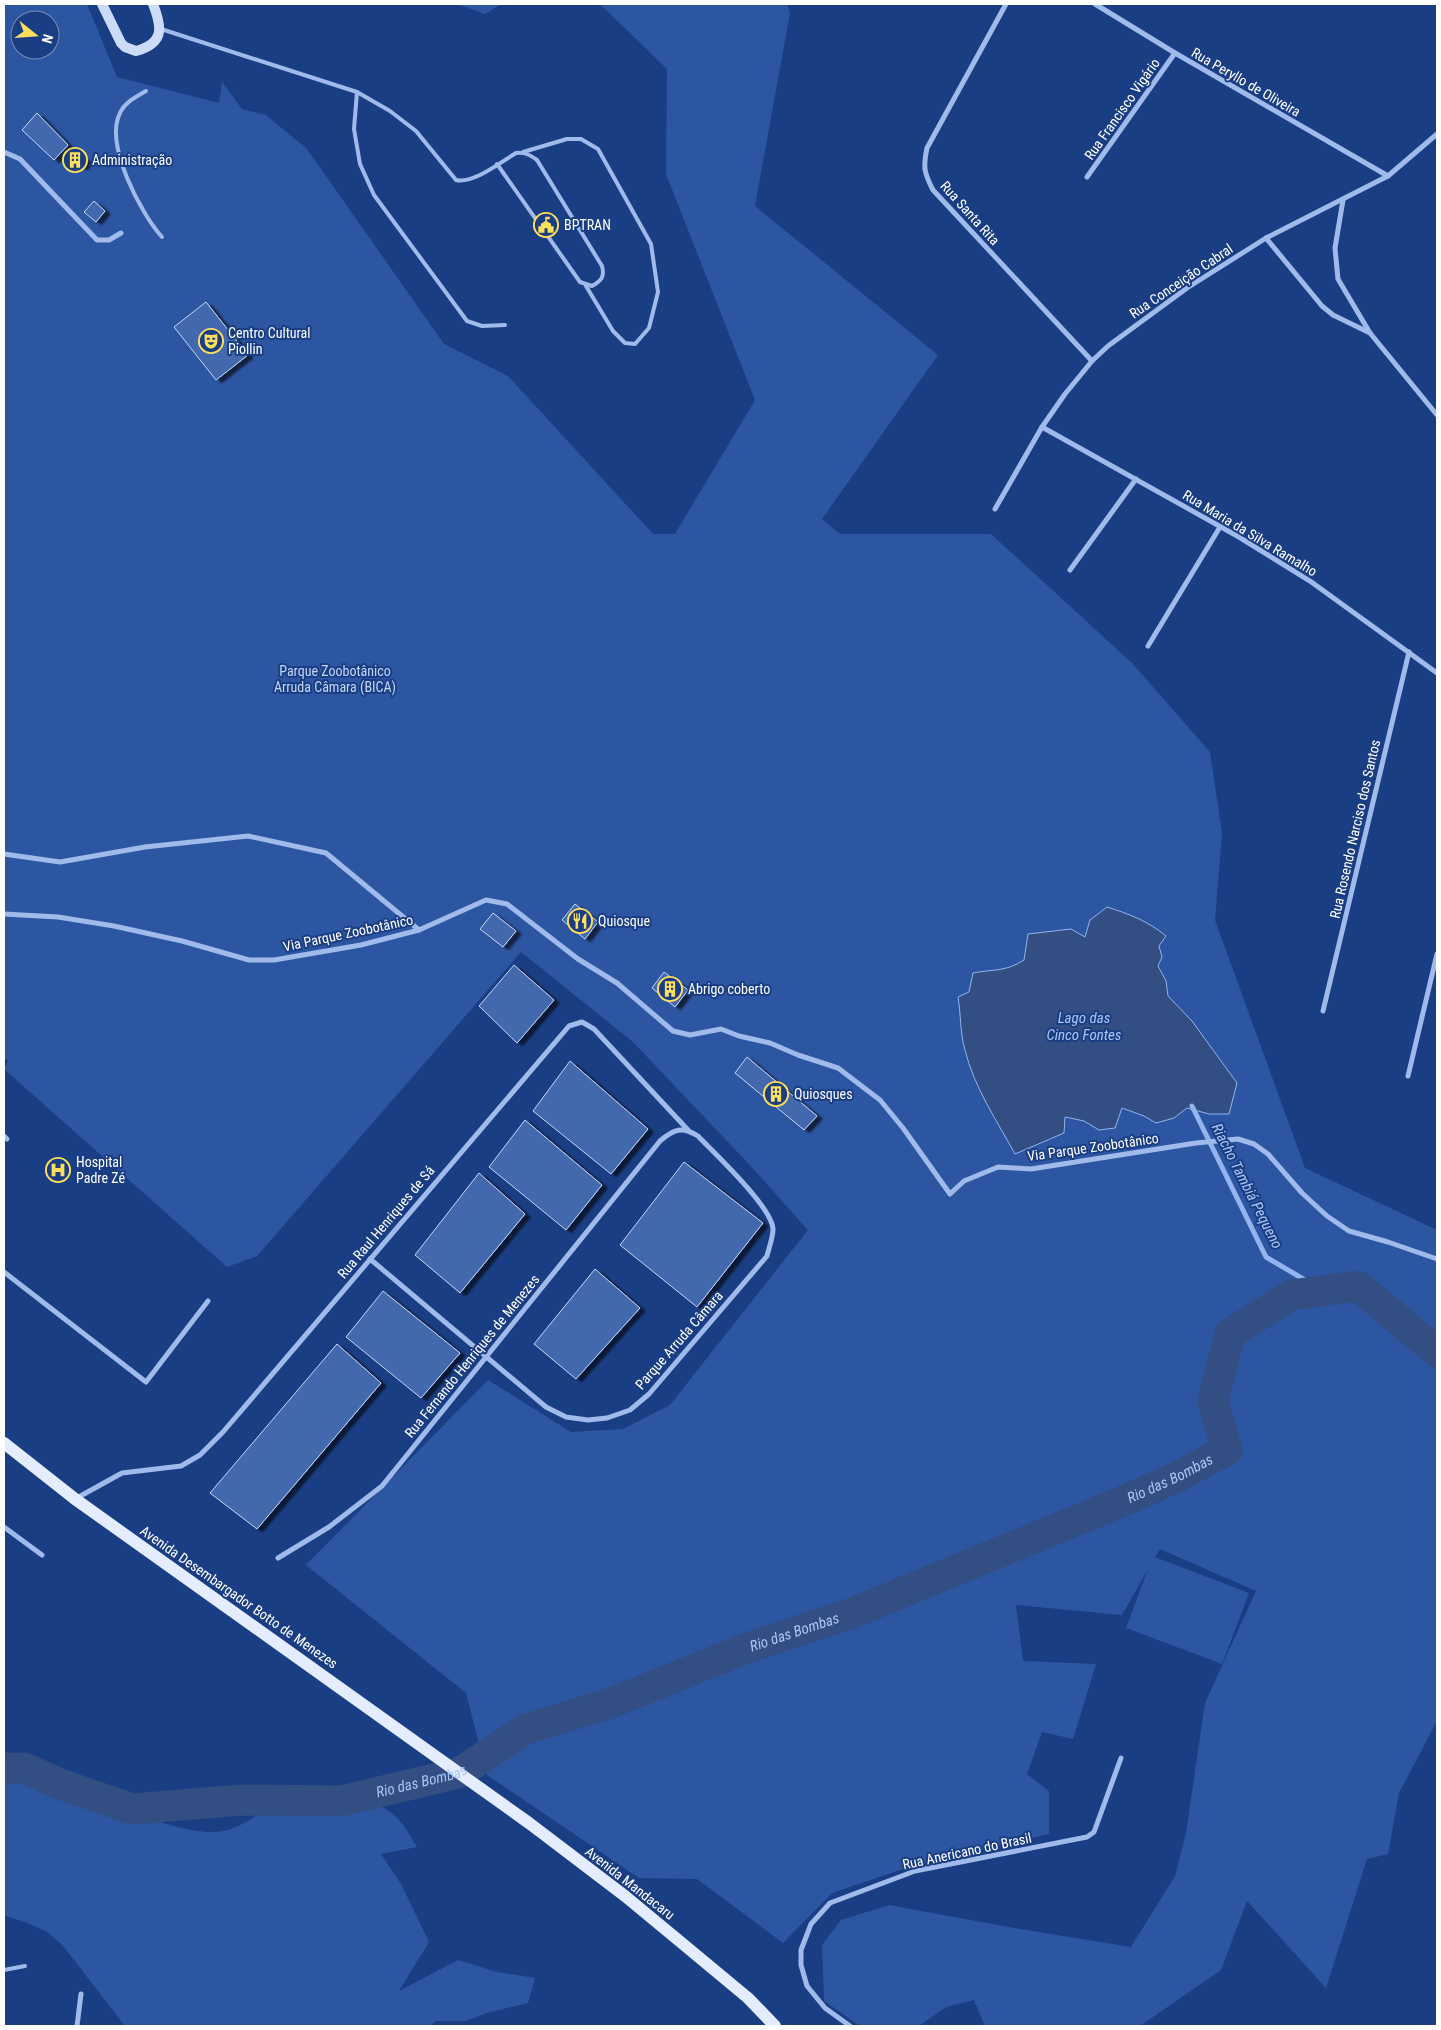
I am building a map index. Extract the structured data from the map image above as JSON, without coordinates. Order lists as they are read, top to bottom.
{
  "streets": {
    "main road": ["Avenida Desembargador Botto de Menezes", "Avenida Mandacaru"],
    "street": [
      "Rua Peryllo de Oliveira",
      "Rua Francisco Vigário",
      "Rua Santa Rita",
      "Rua Conceição Cabral",
      "Rua Maria da Silva Ramalho",
      "Rua Rosendo Narciso dos Santos",
      "Via Parque Zoobotânico",
      "Rua Raul Henriques de Sá",
      "Parque Arruda Câmara",
      "Rua Fernando Henriques de Menezes",
      "Rua Anericano do Brasil"
    ]
  },
  "crossings": [
    ["Rua Peryllo de Oliveira", "Rua Francisco Vigário"],
    ["Rua Peryllo de Oliveira", "Rua Conceição Cabral"],
    ["Rua Santa Rita", "Rua Conceição Cabral"],
    ["Rua Conceição Cabral", "Rua Maria da Silva Ramalho"],
    ["Rua Maria da Silva Ramalho", "Rua Rosendo Narciso dos Santos"],
    ["Rua Raul Henriques de Sá", "Parque Arruda Câmara"],
    ["Rua Raul Henriques de Sá", "Rua Fernando Henriques de Menezes"],
    ["Rua Raul Henriques de Sá", "Avenida Desembargador Botto de Menezes"],
    ["Parque Arruda Câmara", "Rua Fernando Henriques de Menezes"],
    ["Avenida Desembargador Botto de Menezes", "Avenida Mandacaru"]
  ],
  "water": ["Lago das Cinco Fontes", "Riacho Tambiá Pequeno", "Rio das Bombas"],
  "parks": ["Parque Zoobotânico Arruda Câmara (BICA)"],
  "places": {
    "building": ["Administração", "Abrigo coberto", "Quiosques"],
    "public building": ["BPTRAN"],
    "theatre": ["Centro Cultural Piollin"],
    "restaurant": ["Quiosque"],
    "hospital": ["Hospital Padre Zé"]
  },
  "north": "right"
}
